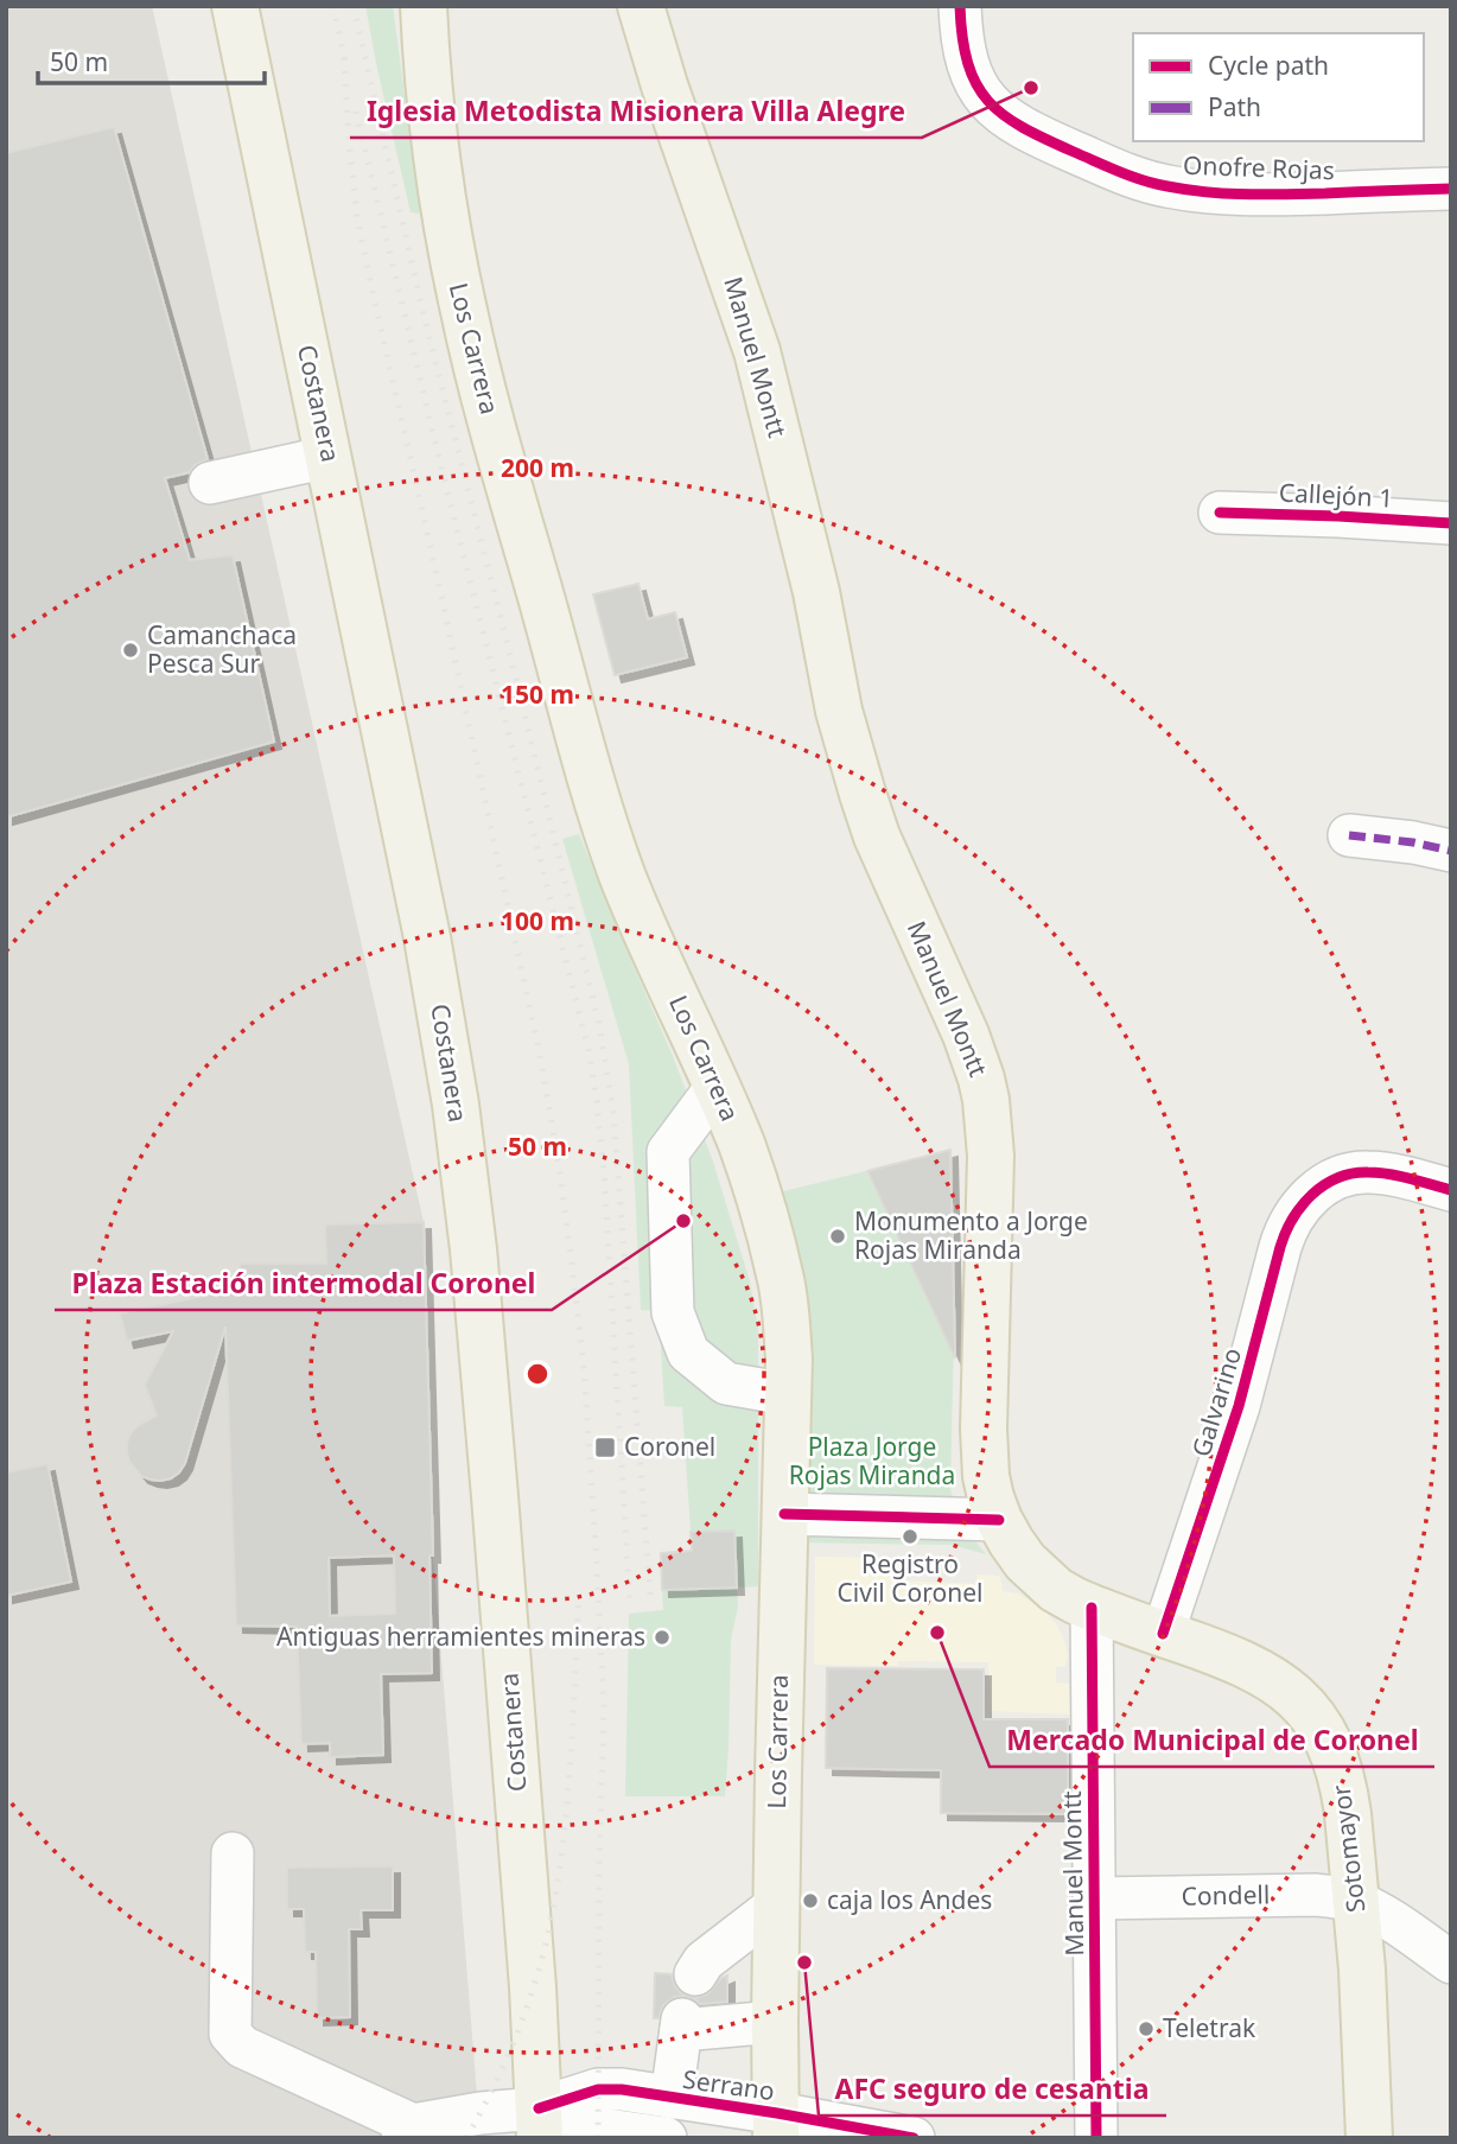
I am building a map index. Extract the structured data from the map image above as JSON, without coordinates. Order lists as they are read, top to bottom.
{
  "streets": {
    "main road": [
      "Los Carrera",
      "Manuel Montt",
      "Costanera",
      "Sotomayor"
    ],
    "street": [
      "Onofre Rojas",
      "Callejón 1",
      "Galvarino",
      "Condell",
      "Serrano"
    ]
  },
  "crossings": [
    ["Los Carrera", "Serrano"],
    ["Manuel Montt", "Sotomayor"],
    ["Manuel Montt", "Condell"],
    ["Costanera", "Serrano"],
    ["Galvarino", "Sotomayor"],
    ["Sotomayor", "Condell"]
  ],
  "parks": ["Plaza Jorge Rojas Miranda"],
  "places": {
    "other": [
      "Iglesia Metodista Misionera Villa Alegre",
      "Camanchaca Pesca Sur",
      "Plaza Estación intermodal Coronel",
      "Monumento a Jorge Rojas Miranda",
      "Registro Civil Coronel",
      "Mercado Municipal de Coronel",
      "Antiguas herramientes mineras",
      "caja los Andes",
      "AFC seguro de cesantia",
      "Teletrak"
    ],
    "transit": ["Coronel"]
  },
  "legend": ["Cycle path", "Path"],
  "scale_bar": "50 m",
  "rings": [
    "200 m",
    "150 m",
    "100 m",
    "50 m"
  ]
}
